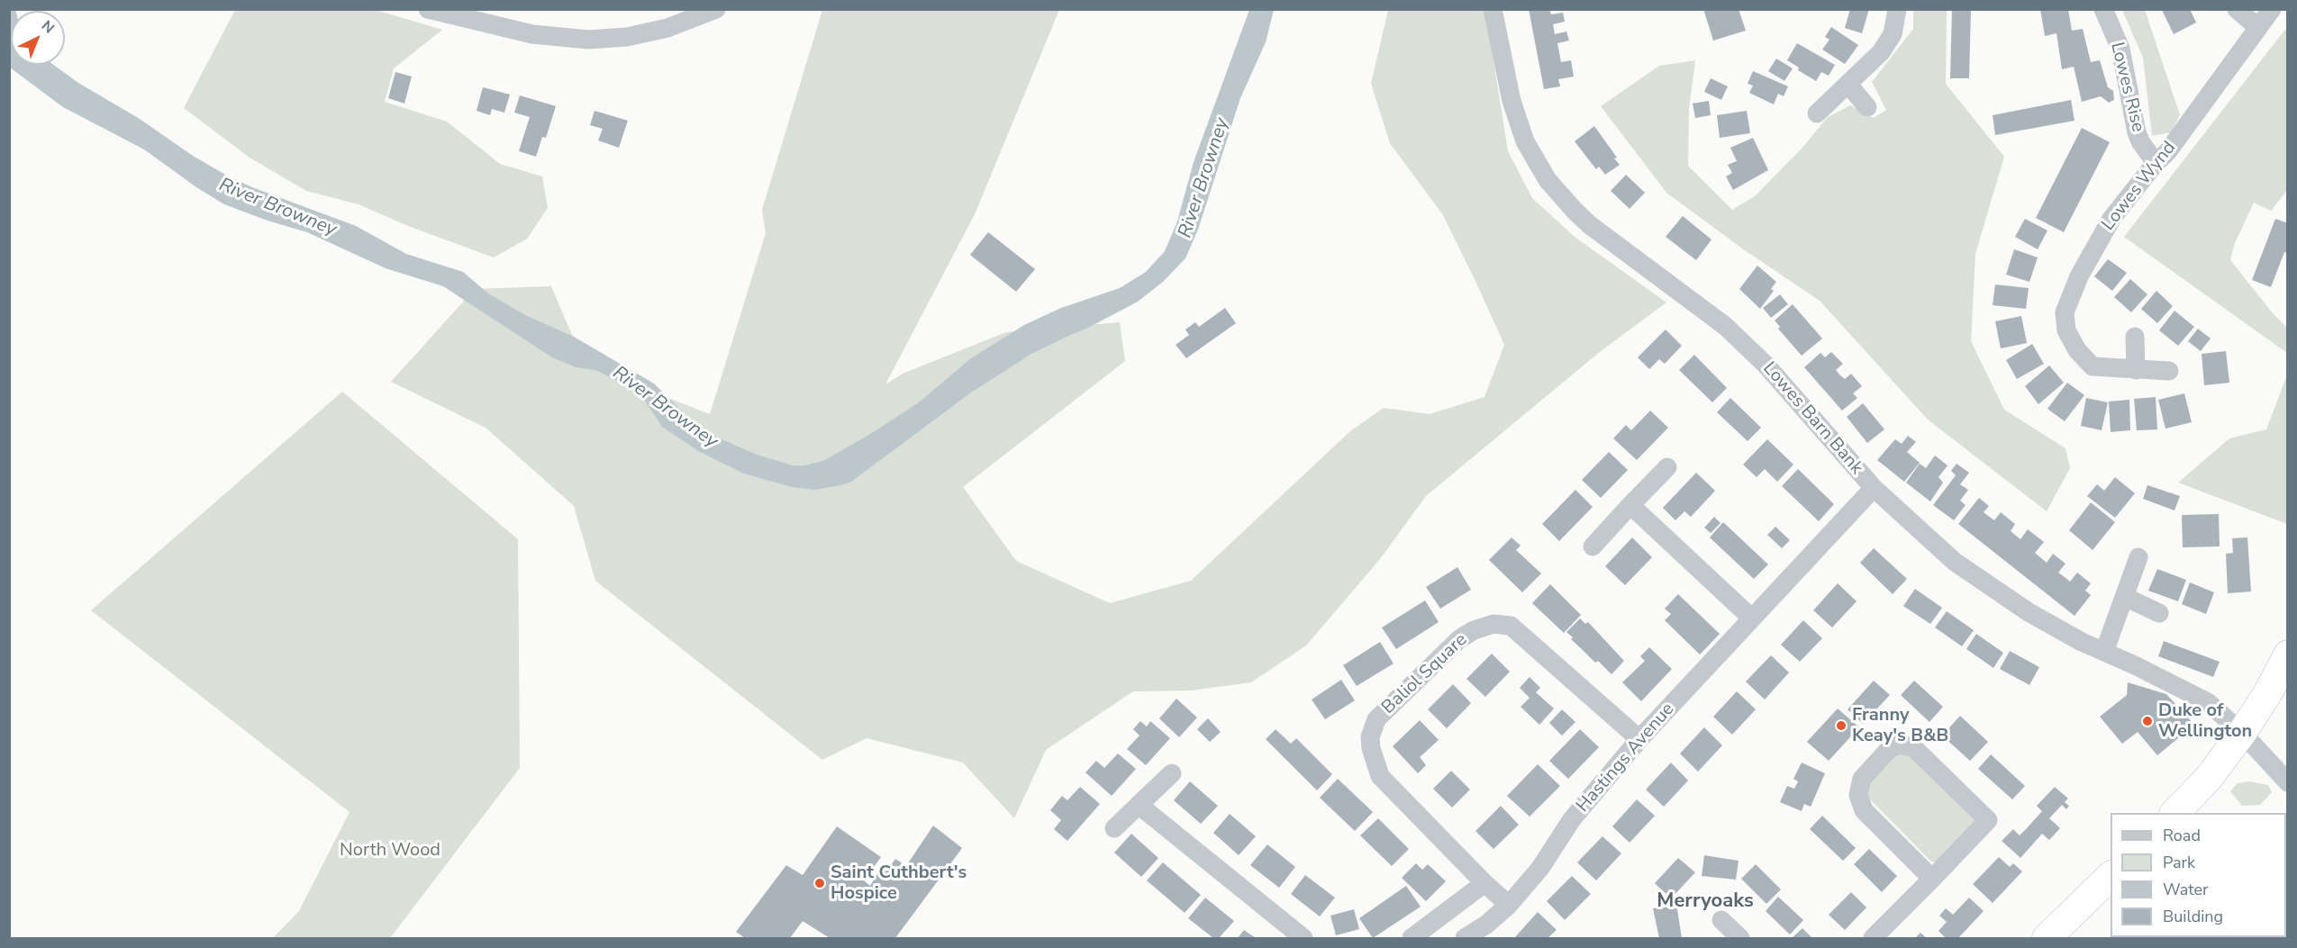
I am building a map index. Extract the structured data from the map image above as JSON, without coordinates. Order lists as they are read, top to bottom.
{
  "streets": {
    "street": [
      "Lowes Rise",
      "Lowes Wynd",
      "Lowes Barn Bank",
      "Baliol Square",
      "Hastings Avenue"
    ]
  },
  "crossings": [
    ["Lowes Rise", "Lowes Wynd"],
    ["Lowes Barn Bank", "Hastings Avenue"],
    ["Baliol Square", "Hastings Avenue"]
  ],
  "districts": ["Merryoaks"],
  "water": ["River Browney"],
  "parks": ["North Wood"],
  "places": ["Duke of Wellington", "Franny Keay's B&B", "Saint Cuthbert's Hospice"],
  "legend": [
    "Road",
    "Park",
    "Water",
    "Building"
  ],
  "north": "top right"
}
